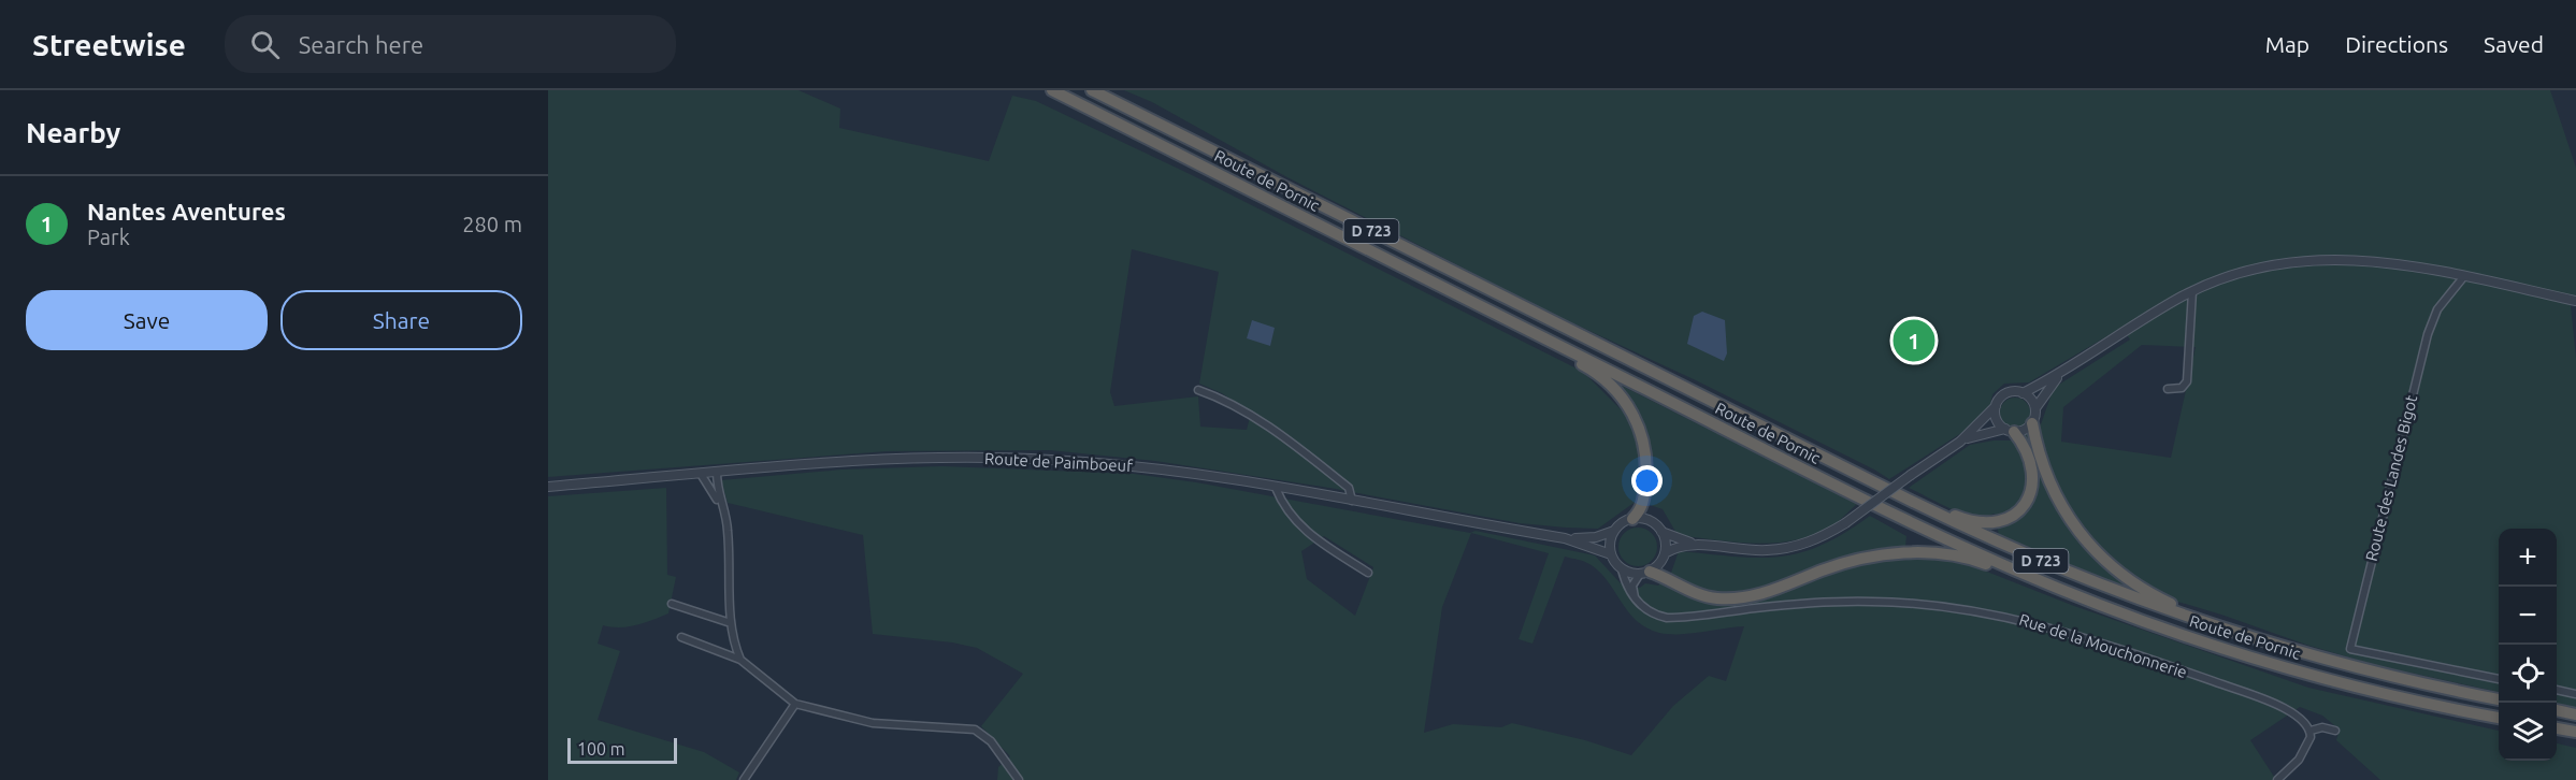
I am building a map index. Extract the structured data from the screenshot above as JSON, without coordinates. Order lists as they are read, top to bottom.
{
  "streets": {
    "highway": ["Route de Pornic", "D 723"],
    "street": ["Route de Paimboeuf", "Route des Landes Bigot", "Rue de la Mouchonnerie"]
  },
  "crossings": [
    ["Route de Paimboeuf", "Rue de la Mouchonnerie"]
  ],
  "scale_bar": "100 m",
  "page": {
    "header": "Streetwise",
    "search": "Search here",
    "nav": ["Map", "Directions", "Saved"],
    "heading": "Nearby",
    "list": [
      {
        "mark": "1",
        "name": "Nantes Aventures",
        "note": "Park",
        "value": "280 m"
      }
    ],
    "buttons": ["Save", "Share"],
    "pins": "1",
    "map_buttons": ["+", "−"],
    "scale": "100 m"
  }
}
